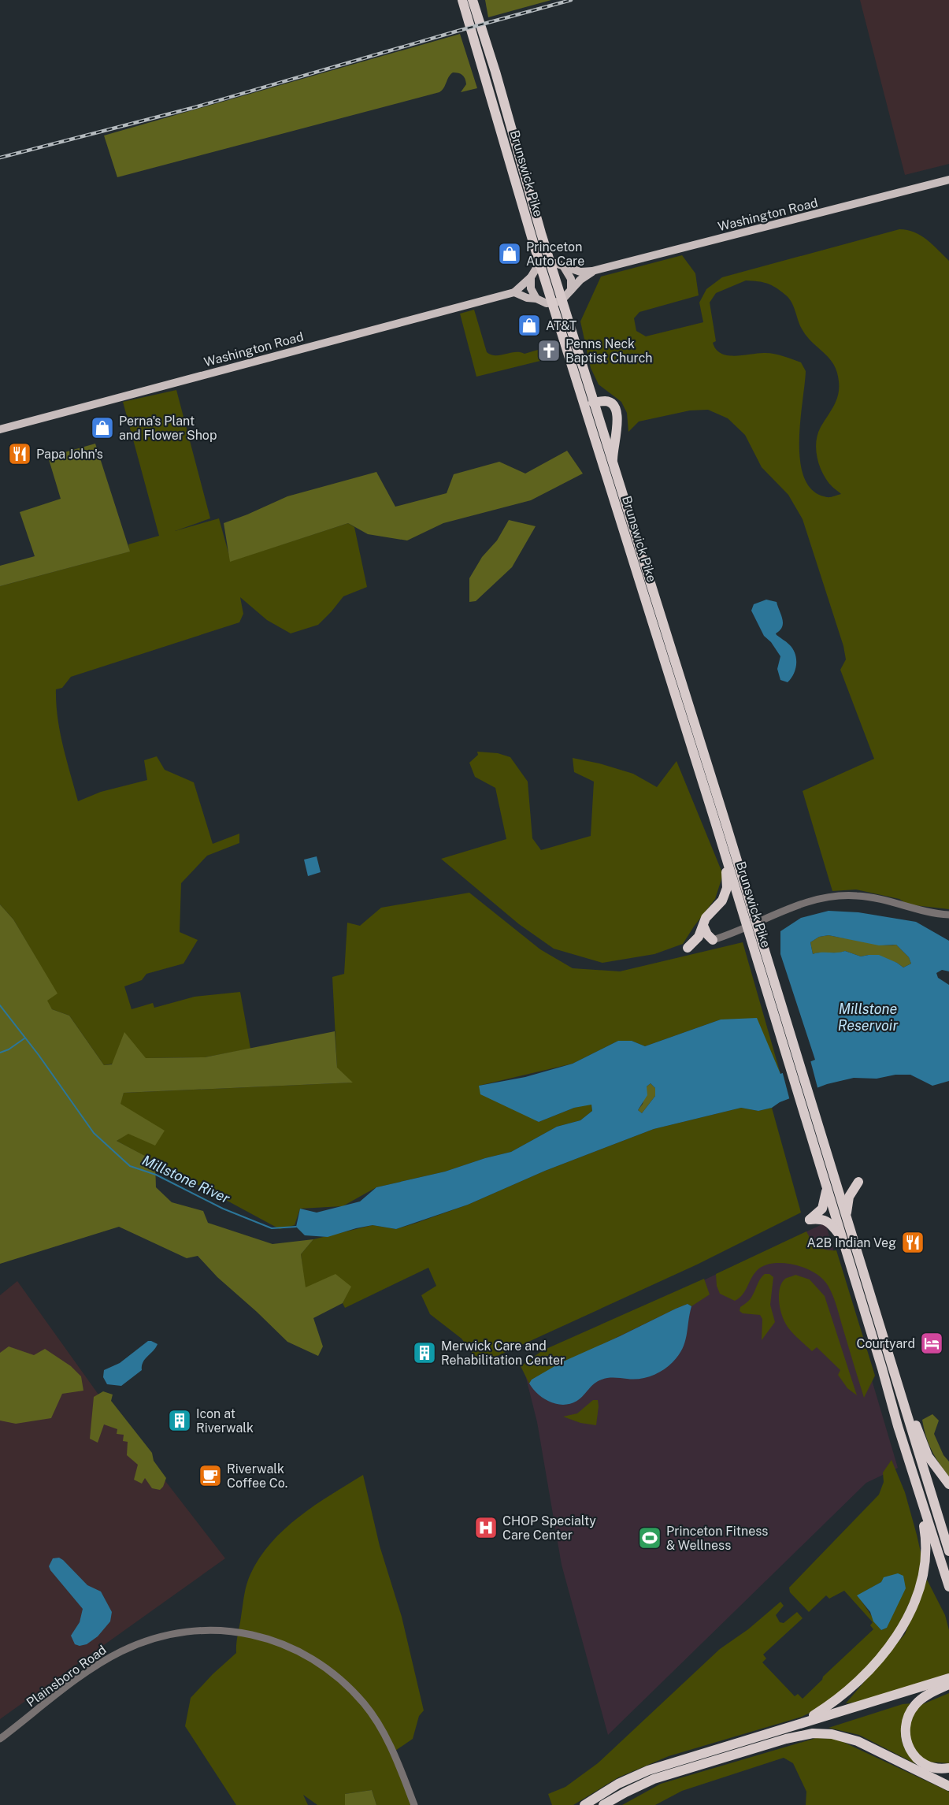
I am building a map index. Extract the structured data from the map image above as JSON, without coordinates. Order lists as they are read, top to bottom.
{
  "streets": {
    "highway": ["Brunswick Pike"],
    "main road": ["Washington Road"],
    "street": ["Plainsboro Road"]
  },
  "crossings": [
    ["Brunswick Pike", "Washington Road"]
  ],
  "water": ["Millstone Reservoir", "Millstone River"],
  "places": {
    "shop": ["Princeton Auto Care", "AT&T", "Perna's Plant and Flower Shop"],
    "church": ["Penns Neck Baptist Church"],
    "restaurant": ["Papa John's", "A2B Indian Veg"],
    "hotel": ["Courtyard"],
    "building": ["Merwick Care and Rehabilitation Center", "Icon at Riverwalk"],
    "cafe": ["Riverwalk Coffee Co."],
    "hospital": ["CHOP Specialty Care Center"],
    "sports": ["Princeton Fitness & Wellness"]
  }
}
